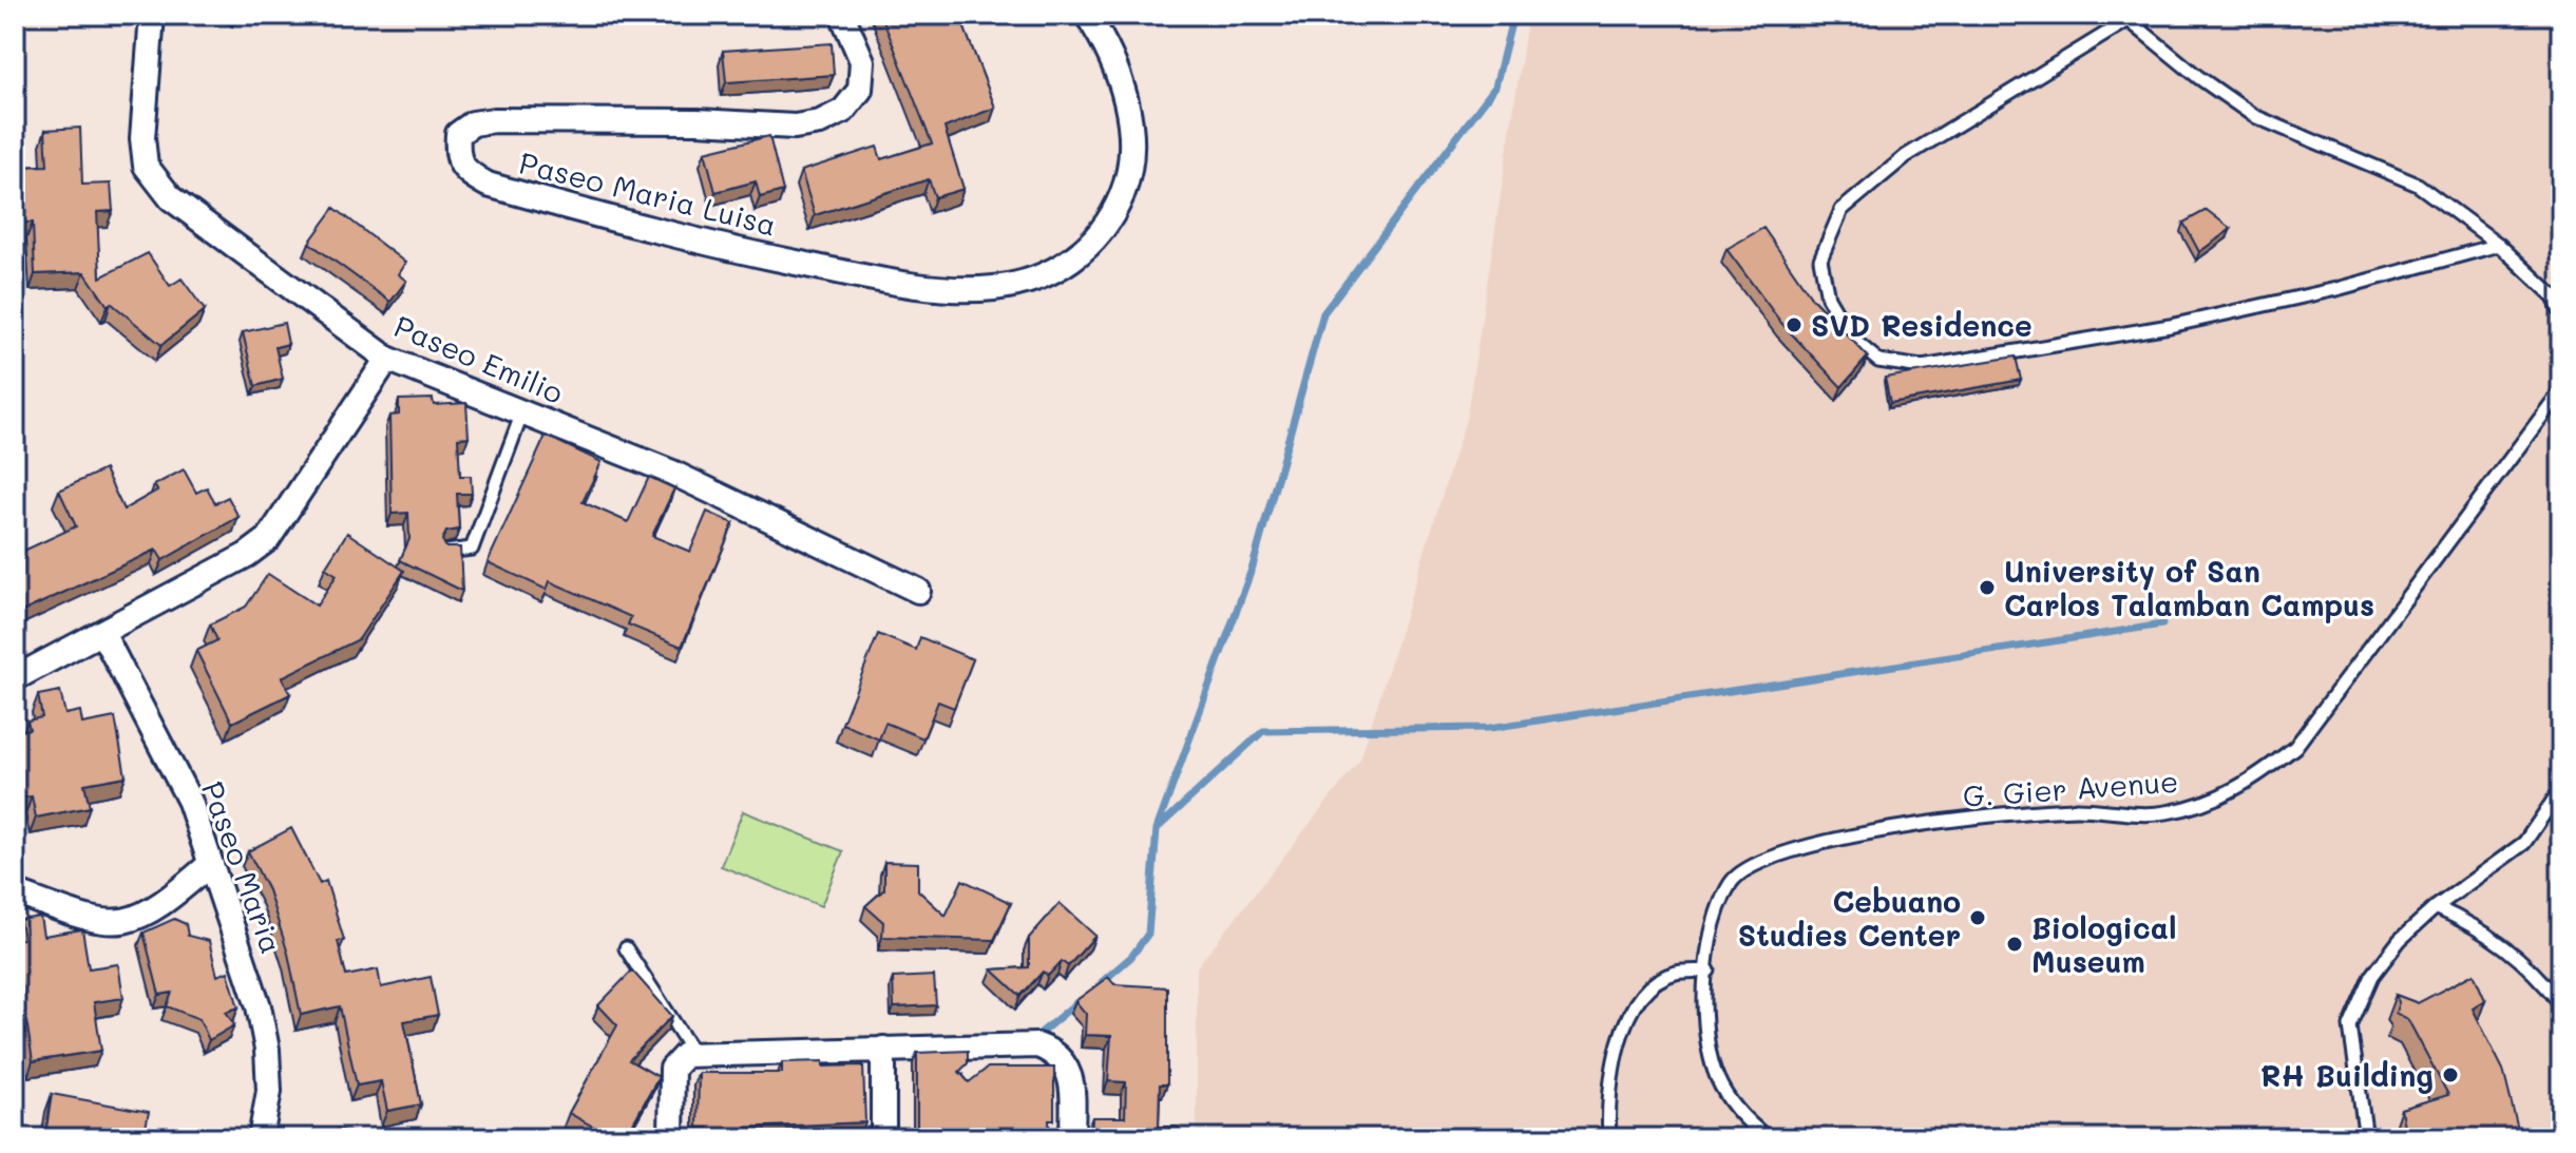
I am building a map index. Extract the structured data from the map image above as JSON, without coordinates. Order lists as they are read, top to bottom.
{
  "streets": {
    "street": ["Paseo Maria Luisa", "Paseo Emilio", "Paseo Maria"],
    "lane": ["G. Gier Avenue"]
  },
  "places": [
    "SVD Residence",
    "University of San Carlos Talamban Campus",
    "Cebuano Studies Center",
    "Biological Museum",
    "RH Building"
  ]
}
